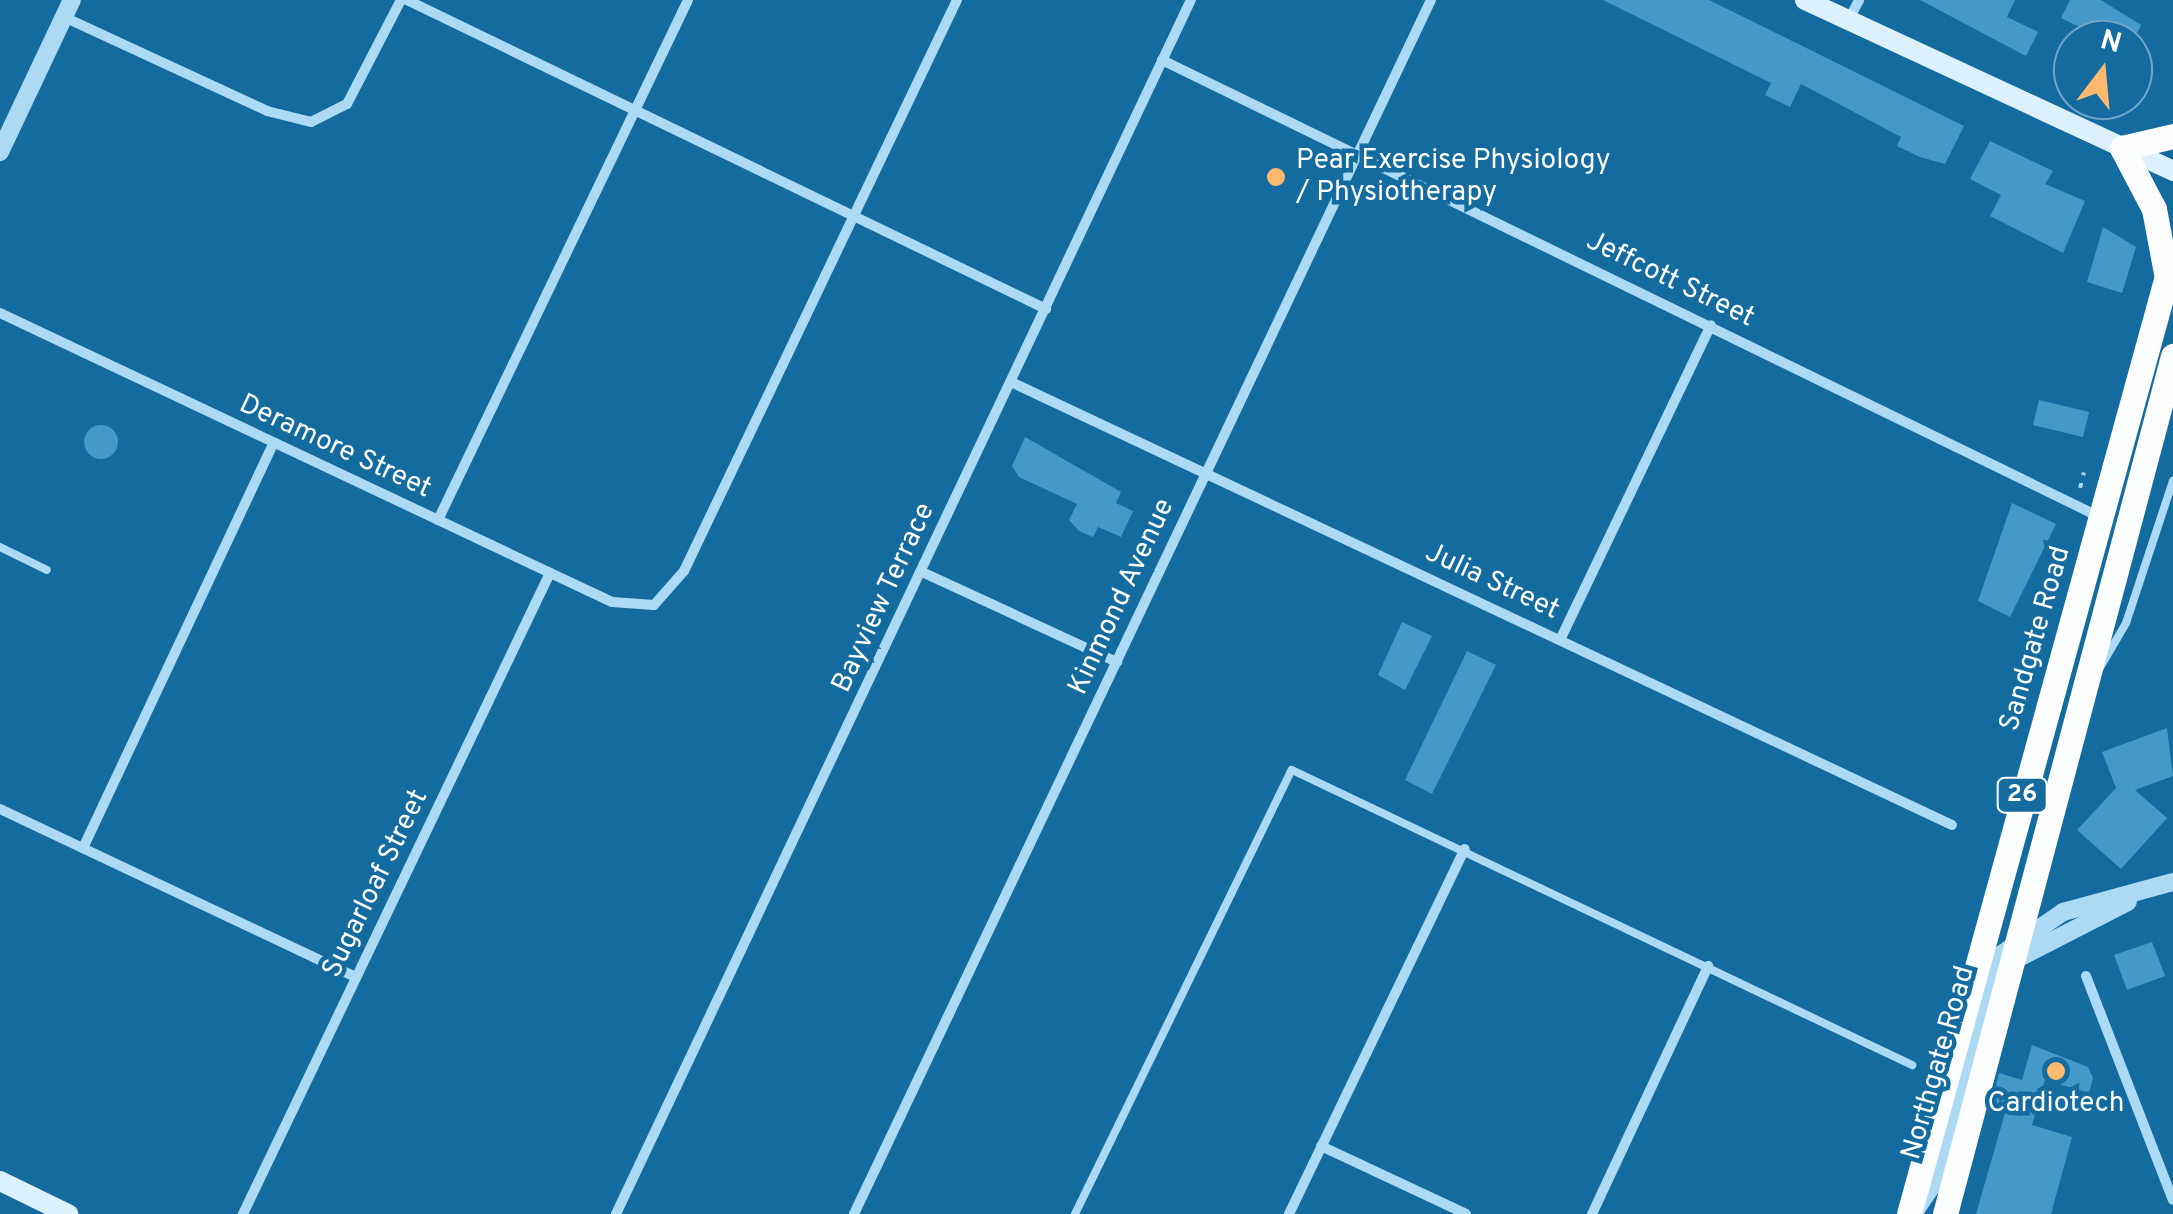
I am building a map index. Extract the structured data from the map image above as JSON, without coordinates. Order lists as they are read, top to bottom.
{
  "streets": {
    "highway": ["Sandgate Road", "26"],
    "street": [
      "Jeffcott Street",
      "Deramore Street",
      "Julia Street",
      "Kinmond Avenue",
      "Bayview Terrace",
      "Sugarloaf Street",
      "Northgate Road"
    ]
  },
  "crossings": [
    ["Jeffcott Street", "Kinmond Avenue"],
    ["Jeffcott Street", "Bayview Terrace"],
    ["Jeffcott Street", "Sandgate Road"],
    ["Deramore Street", "Sugarloaf Street"],
    ["Julia Street", "Kinmond Avenue"],
    ["Julia Street", "Bayview Terrace"],
    ["Sandgate Road", "Northgate Road"],
    ["26", "Northgate Road"]
  ],
  "places": ["Pear Exercise Physiology / Physiotherapy", "Cardiotech"],
  "north": "top"
}
